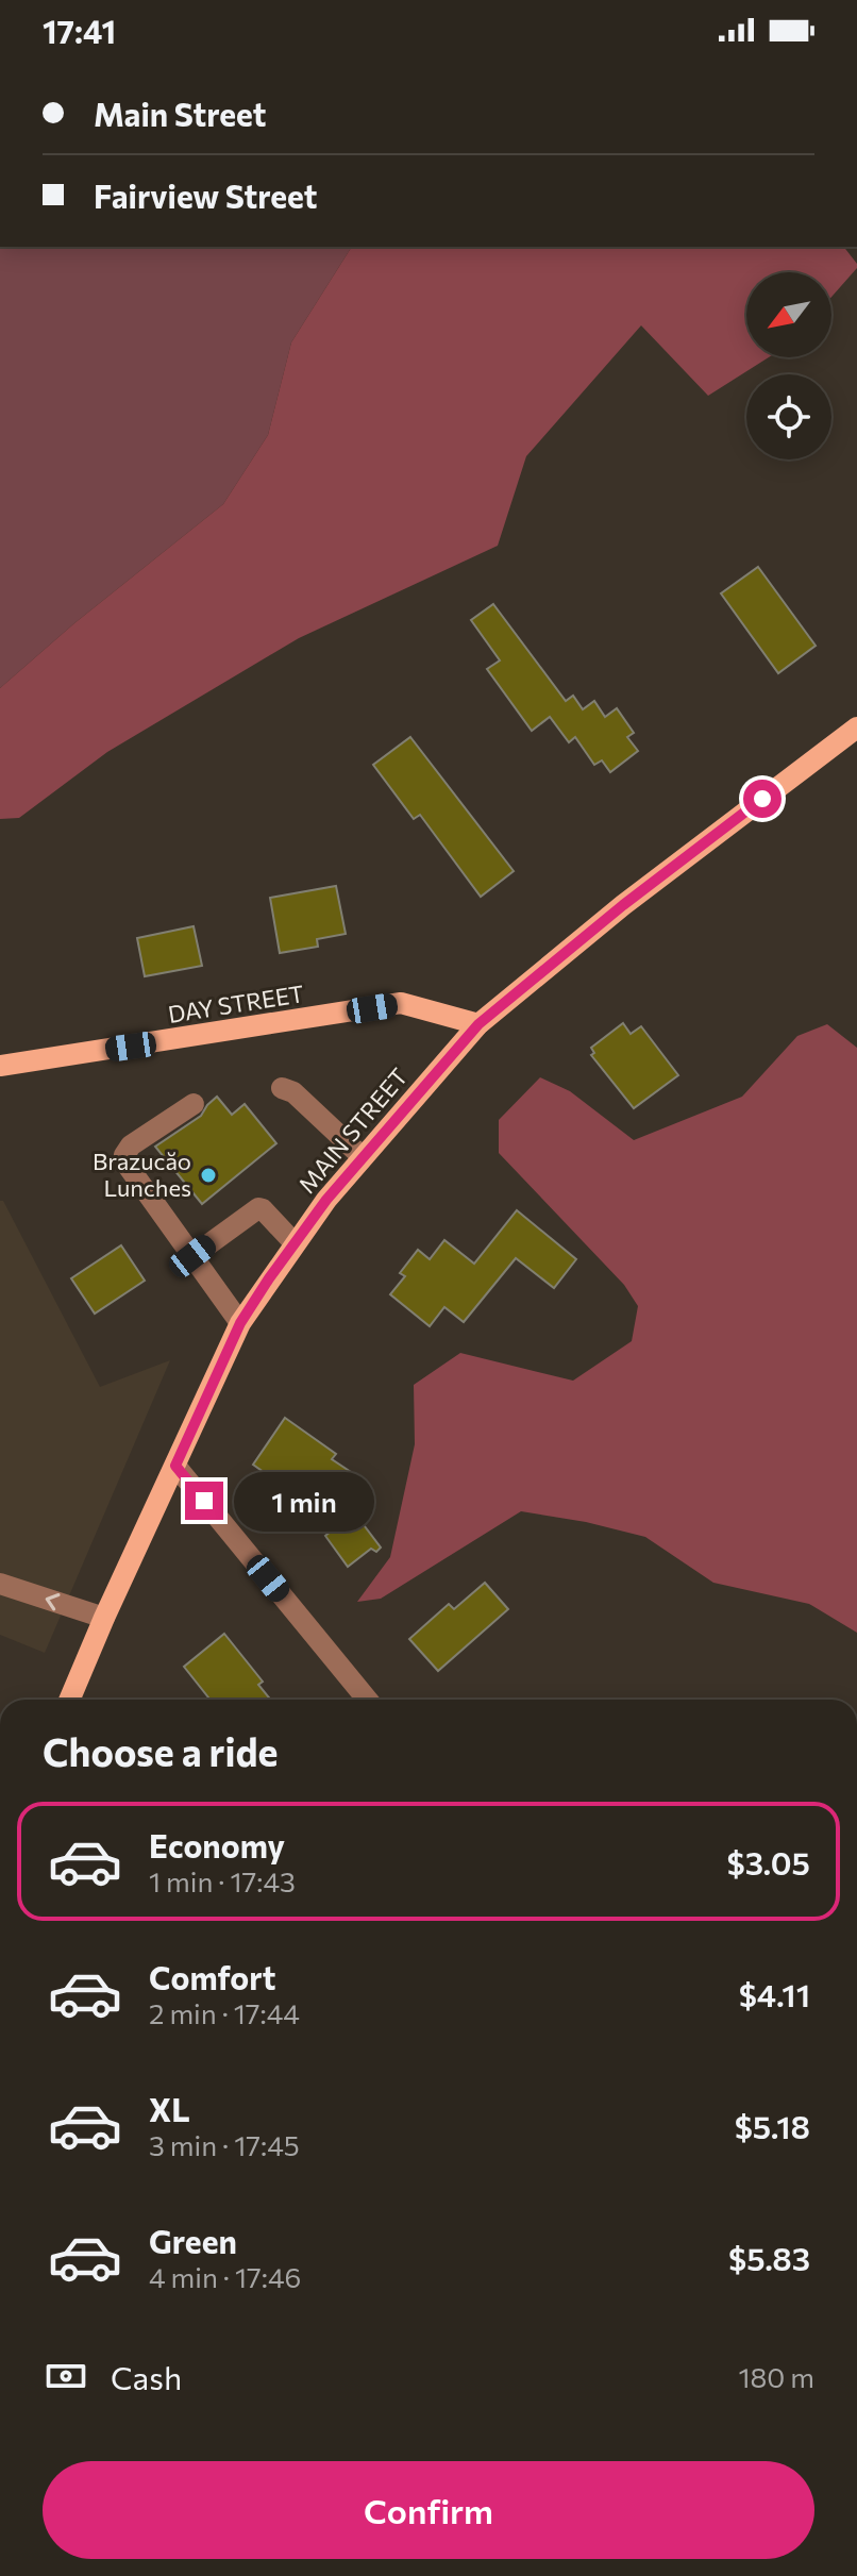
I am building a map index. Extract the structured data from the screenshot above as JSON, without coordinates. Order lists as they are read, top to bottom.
{
  "streets": {
    "main road": ["DAY STREET", "MAIN STREET"]
  },
  "crossings": [
    ["DAY STREET", "MAIN STREET"]
  ],
  "places": ["Brazucăo Lunches"],
  "north": "bottom left",
  "page": {
    "status": "17:41",
    "banner": ["Main Street", "Fairview Street"],
    "bubble": "1 min",
    "heading": "Choose a ride",
    "list": [
      {
        "name": "Economy",
        "note": "1 min · 17:43",
        "value": "$3.05"
      },
      {
        "name": "Comfort",
        "note": "2 min · 17:44",
        "value": "$4.11"
      },
      {
        "name": "XL",
        "note": "3 min · 17:45",
        "value": "$5.18"
      },
      {
        "name": "Green",
        "note": "4 min · 17:46",
        "value": "$5.83"
      }
    ],
    "pay": ["Cash", "180 m"],
    "buttons": "Confirm"
  }
}
